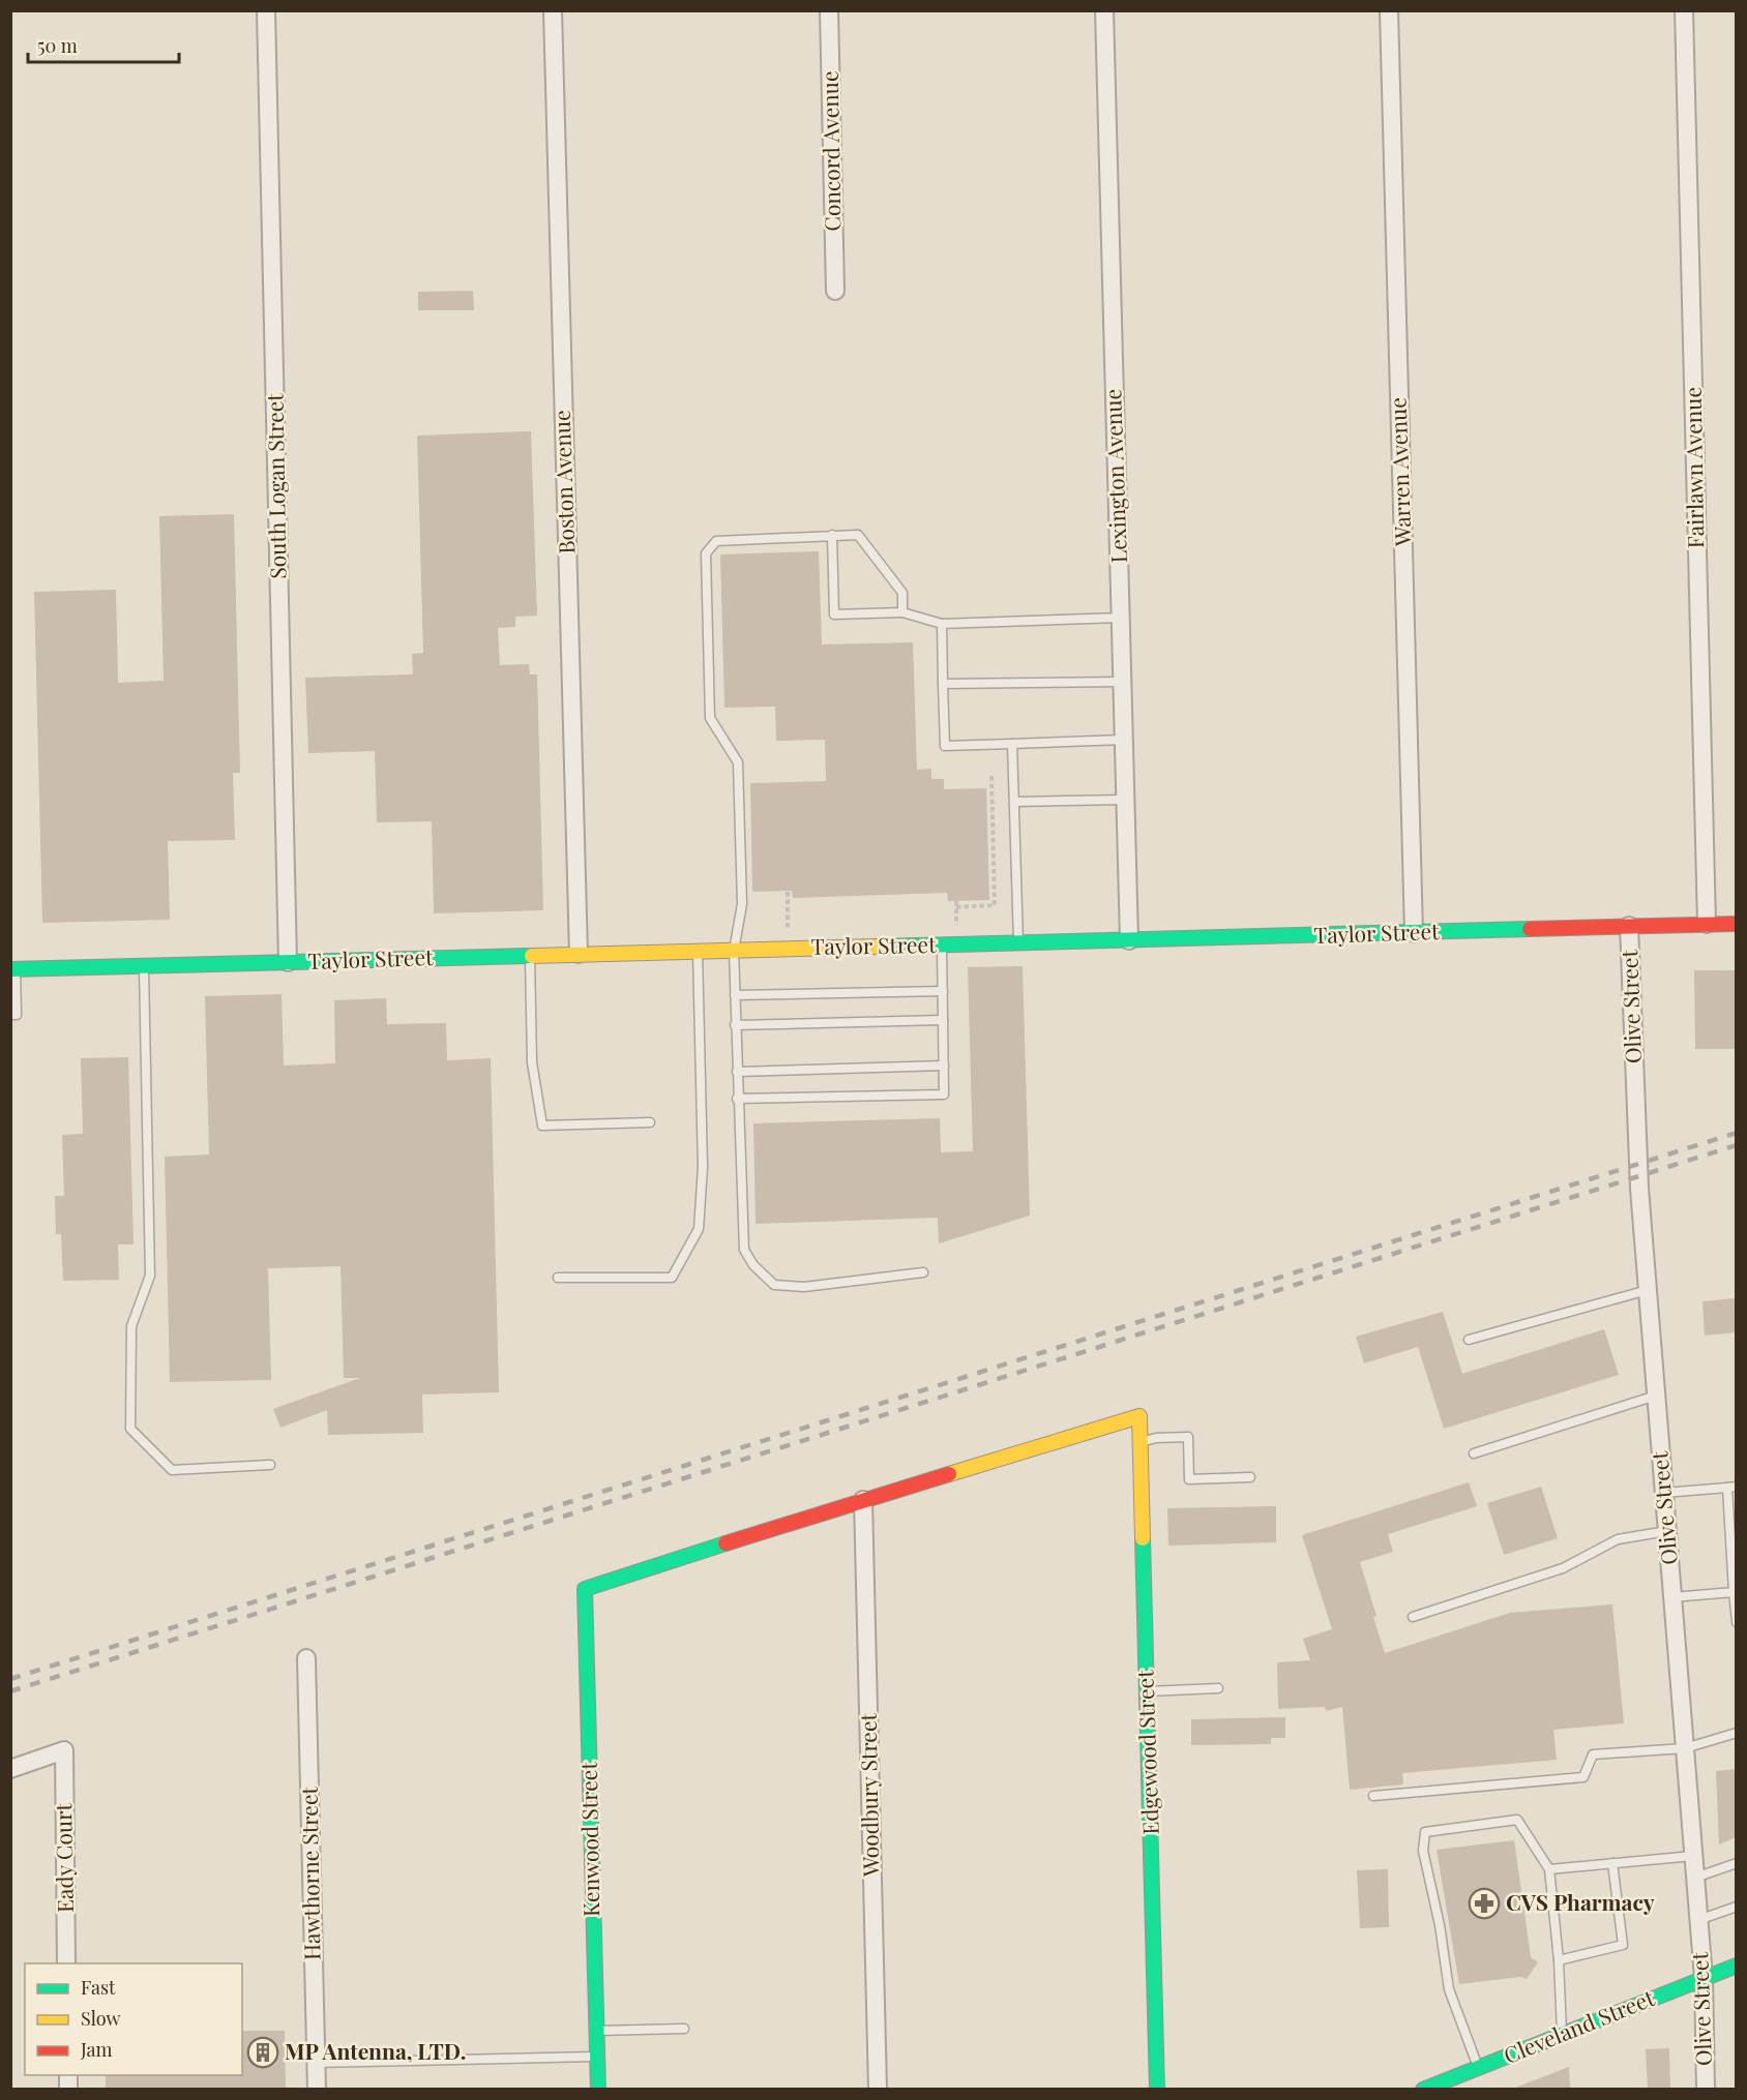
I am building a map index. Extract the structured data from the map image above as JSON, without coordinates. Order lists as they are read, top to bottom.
{
  "streets": {
    "street": [
      "Concord Avenue",
      "Fairlawn Avenue",
      "Warren Avenue",
      "Lexington Avenue",
      "Boston Avenue",
      "South Logan Street",
      "Taylor Street",
      "Olive Street",
      "Edgewood Street",
      "Woodbury Street",
      "Kenwood Street",
      "Eady Court",
      "Hawthorne Street",
      "Cleveland Street"
    ]
  },
  "crossings": [
    ["Fairlawn Avenue", "Taylor Street"],
    ["Warren Avenue", "Taylor Street"],
    ["Lexington Avenue", "Taylor Street"],
    ["Boston Avenue", "Taylor Street"],
    ["South Logan Street", "Taylor Street"],
    ["Taylor Street", "Olive Street"],
    ["Olive Street", "Cleveland Street"],
    ["Edgewood Street", "Woodbury Street"],
    ["Edgewood Street", "Kenwood Street"],
    ["Woodbury Street", "Kenwood Street"]
  ],
  "places": {
    "pharmacy": ["CVS Pharmacy"],
    "building": ["MP Antenna, LTD."]
  },
  "legend": ["Fast", "Slow", "Jam"],
  "scale_bar": "50 m"
}
